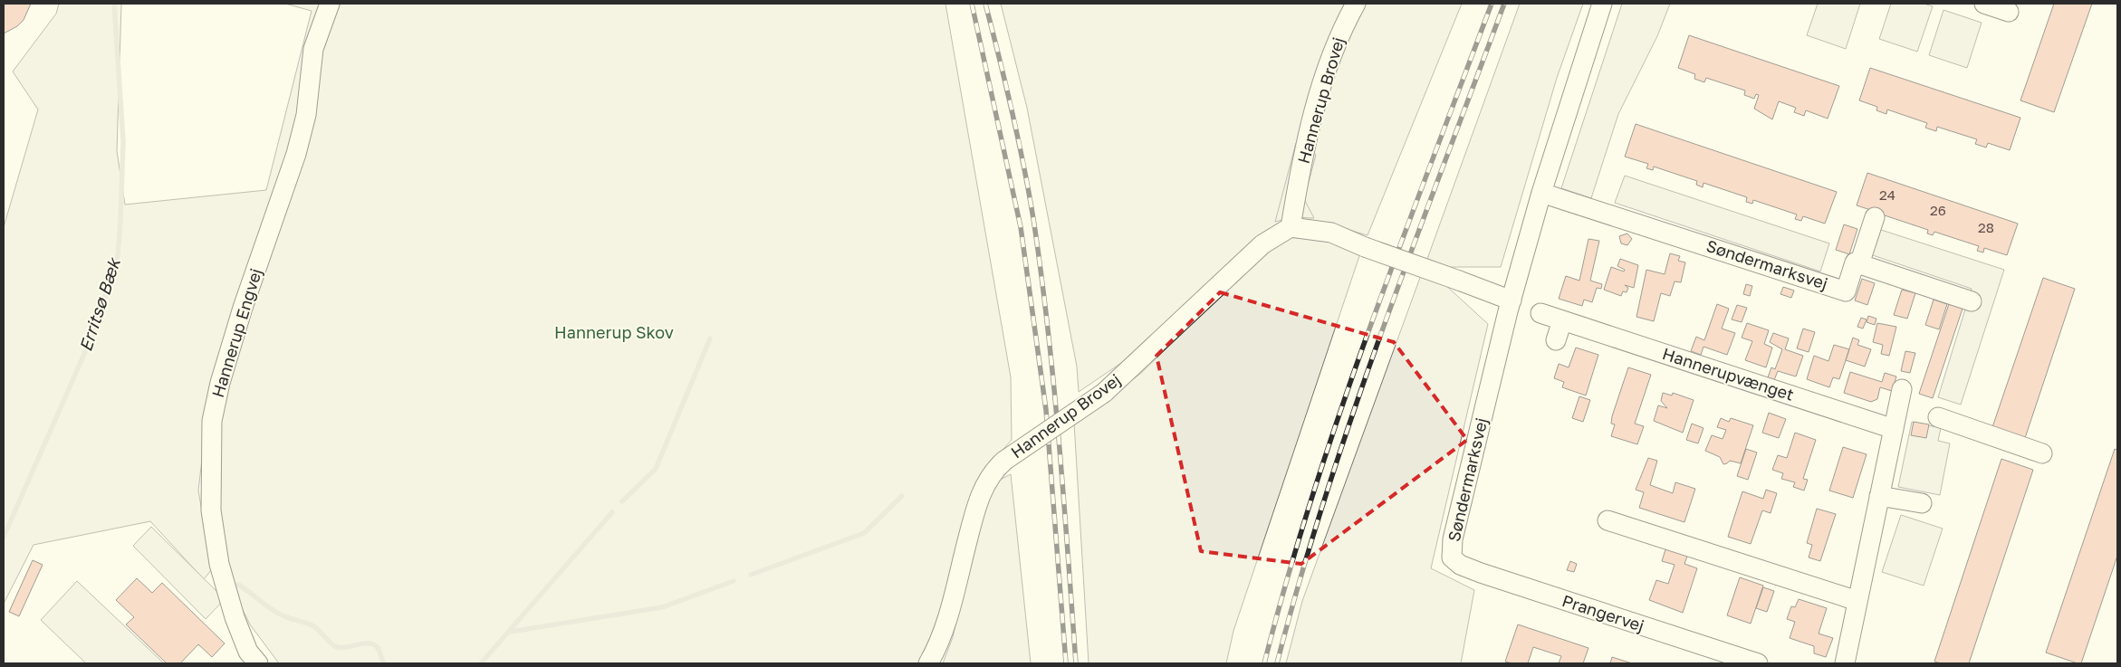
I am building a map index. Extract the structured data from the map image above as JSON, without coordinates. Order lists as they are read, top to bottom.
{
  "streets": {
    "street": [
      "Hannerup Brovej",
      "Søndermarksvej",
      "Hannerup Engvej",
      "Hannerupvænget",
      "Prangervej"
    ]
  },
  "crossings": [
    ["Søndermarksvej", "Prangervej"]
  ],
  "water": ["Erritsø Bæk"],
  "parks": ["Hannerup Skov"],
  "house_numbers": ["24", "26", "28"]
}
